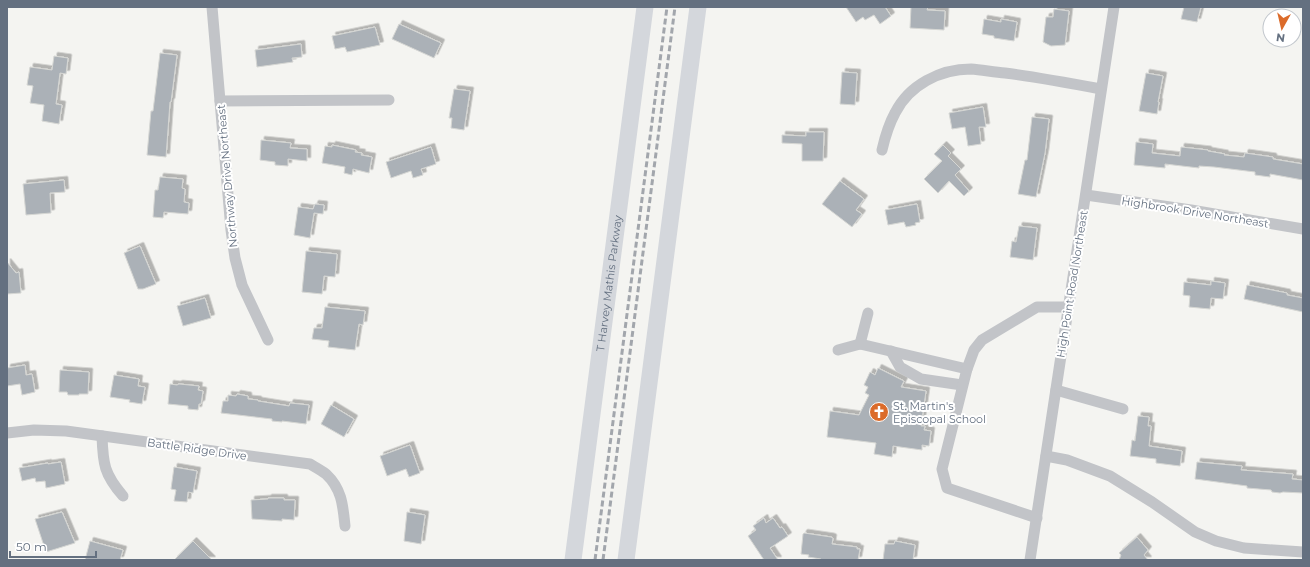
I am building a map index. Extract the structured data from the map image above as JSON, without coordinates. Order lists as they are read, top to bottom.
{
  "streets": {
    "highway": ["T Harvey Mathis Parkway"],
    "street": [
      "Northway Drive Northeast",
      "Highbrook Drive Northeast",
      "High Point Road Northeast",
      "Battle Ridge Drive"
    ]
  },
  "crossings": [
    ["Highbrook Drive Northeast", "High Point Road Northeast"]
  ],
  "places": {
    "church": ["St. Martin's Episcopal School"]
  },
  "scale_bar": "50 m",
  "north": "bottom"
}
